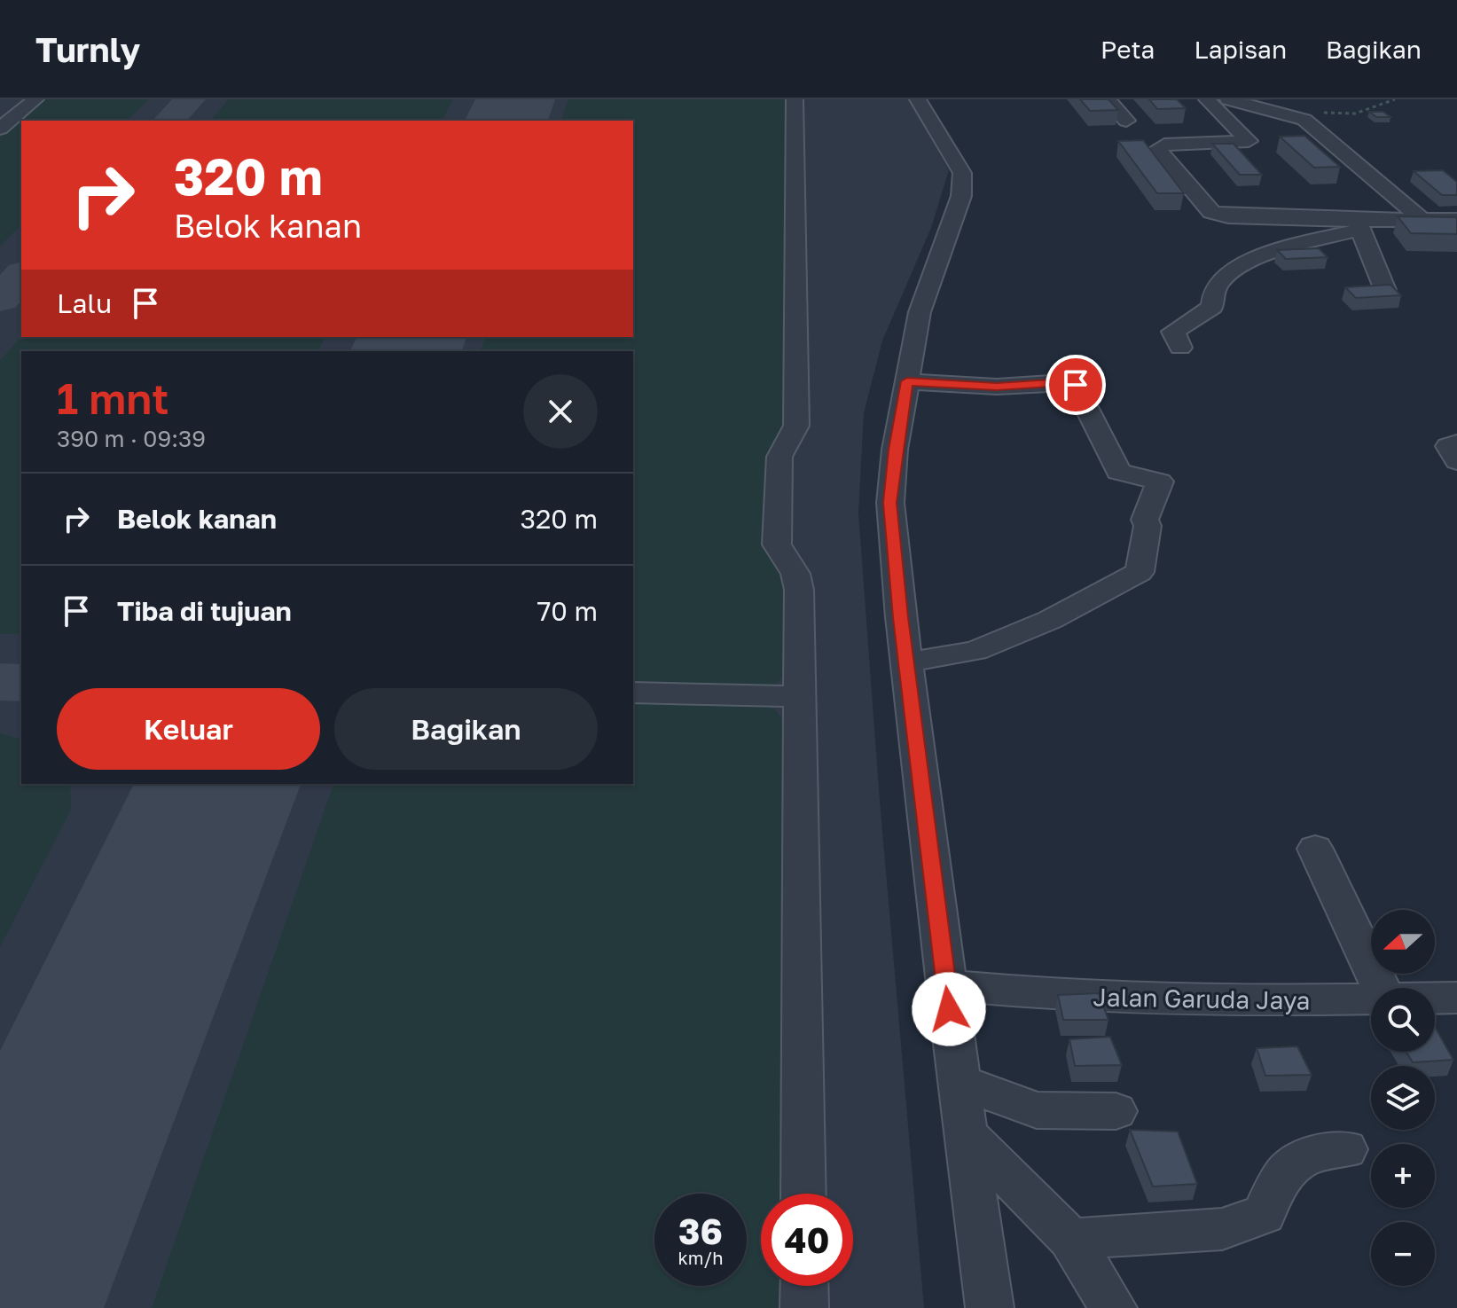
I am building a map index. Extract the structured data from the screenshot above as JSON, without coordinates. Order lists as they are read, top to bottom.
{
  "streets": {
    "street": ["Jalan Garuda Jaya"]
  },
  "north": "left",
  "page": {
    "header": "Turnly",
    "nav": ["Peta", "Lapisan", "Bagikan"],
    "turn": ["320 m", "Belok kanan"],
    "then": "Lalu",
    "heading": ["1 mnt", "390 m · 09:39"],
    "list": [
      {
        "name": "Belok kanan",
        "value": "320 m"
      },
      {
        "name": "Tiba di tujuan",
        "value": "70 m"
      }
    ],
    "buttons": ["Keluar", "Bagikan"],
    "map_buttons": ["+", "−"],
    "speed": "36 km/h",
    "limit": "40"
  }
}
